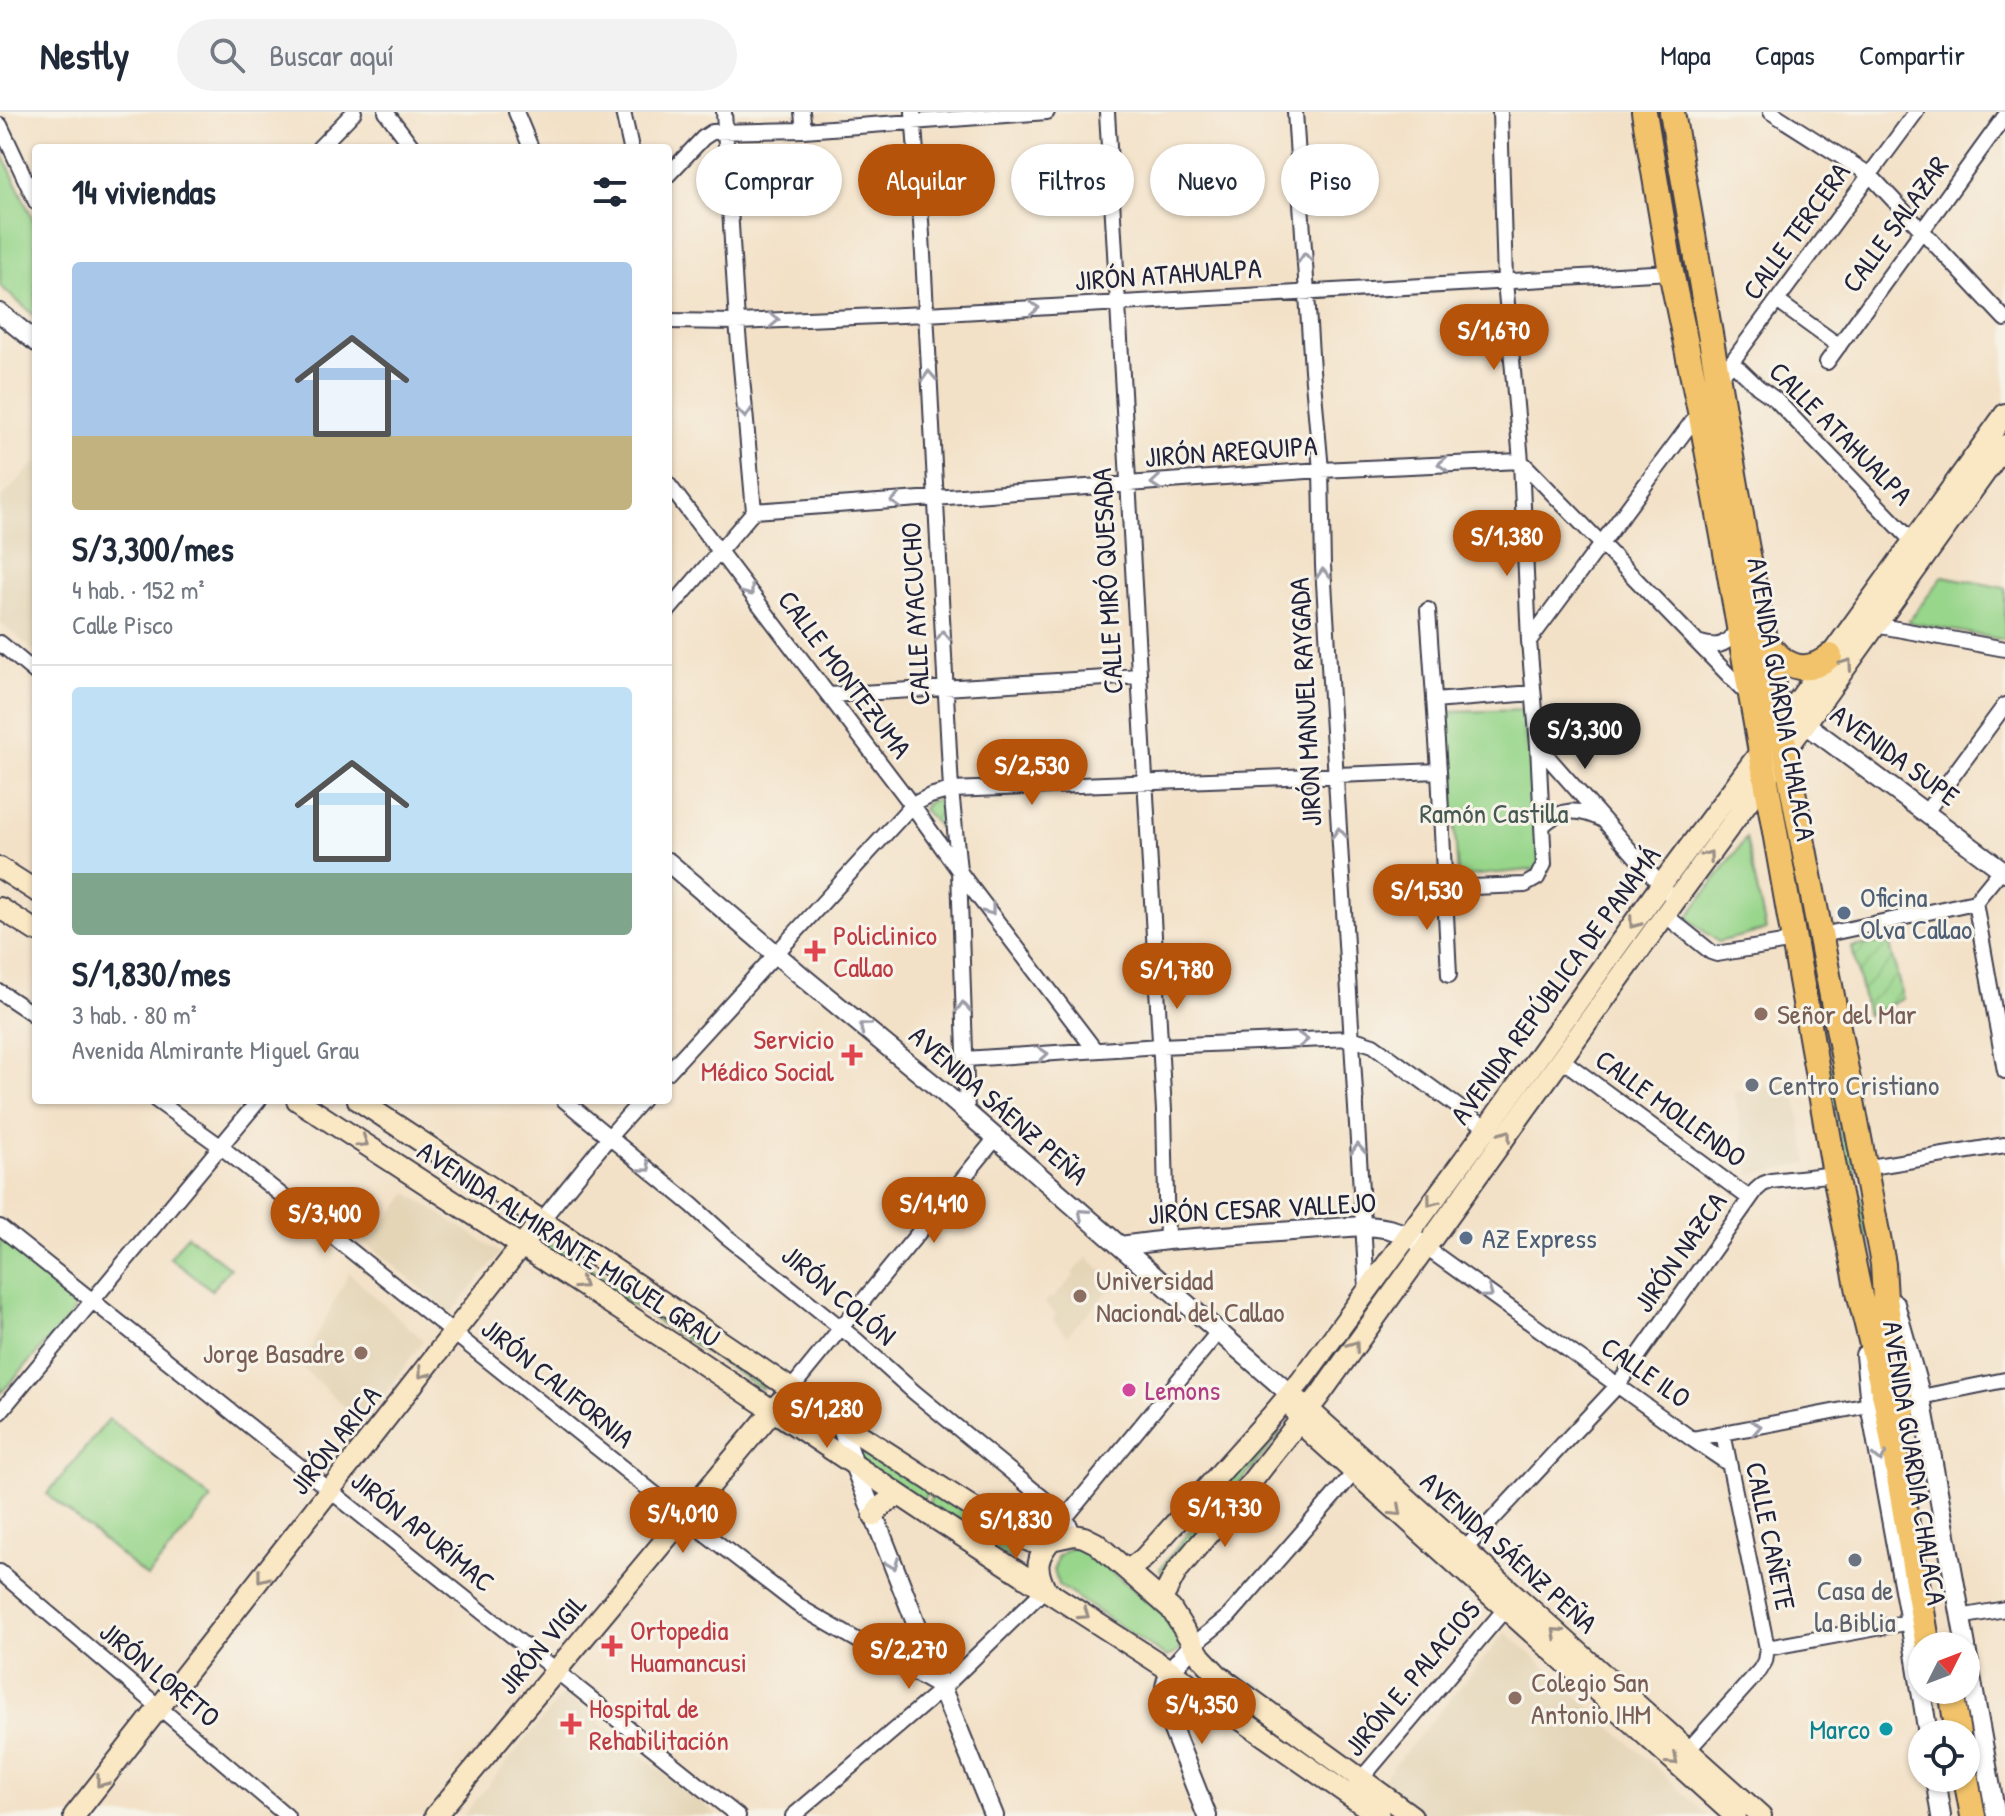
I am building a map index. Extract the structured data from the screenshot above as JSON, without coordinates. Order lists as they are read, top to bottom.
{
  "streets": {
    "main road": [
      "AVENIDA GUARDIA CHALACA",
      "AVENIDA REPÚBLICA DE PANAMÁ",
      "AVENIDA SÁENZ PEÑA",
      "AVENIDA ALMIRANTE MIGUEL GRAU",
      "JIRÓN ARICA",
      "JIRÓN VIGIL"
    ],
    "street": [
      "CALLE SALAZAR",
      "CALLE TERCERA",
      "JIRÓN ATAHUALPA",
      "CALLE ATAHUALPA",
      "JIRÓN AREQUIPA",
      "CALLE MIRÓ QUESADA",
      "CALLE AYACUCHO",
      "CALLE MONTEZUMA",
      "JIRÓN MANUEL RAYGADA",
      "AVENIDA SUPE",
      "CALLE MOLLENDO",
      "JIRÓN CESAR VALLEJO",
      "JIRÓN NAZCA",
      "JIRÓN COLÓN",
      "CALLE ILO",
      "JIRÓN CALIFORNIA",
      "JIRÓN APURÍMAC",
      "CALLE CAÑETE",
      "JIRÓN LORETO",
      "JIRÓN E. PALACIOS"
    ]
  },
  "crossings": [
    ["CALLE TERCERA", "CALLE ATAHUALPA"],
    ["CALLE TERCERA", "AVENIDA GUARDIA CHALACA"],
    ["JIRÓN ATAHUALPA", "CALLE MIRÓ QUESADA"],
    ["JIRÓN ATAHUALPA", "CALLE AYACUCHO"],
    ["JIRÓN ATAHUALPA", "AVENIDA GUARDIA CHALACA"],
    ["JIRÓN ATAHUALPA", "JIRÓN MANUEL RAYGADA"],
    ["CALLE ATAHUALPA", "AVENIDA REPÚBLICA DE PANAMÁ"],
    ["JIRÓN AREQUIPA", "CALLE MIRÓ QUESADA"],
    ["JIRÓN AREQUIPA", "CALLE AYACUCHO"],
    ["JIRÓN AREQUIPA", "JIRÓN MANUEL RAYGADA"],
    ["CALLE MIRÓ QUESADA", "JIRÓN CESAR VALLEJO"],
    ["CALLE AYACUCHO", "CALLE MONTEZUMA"],
    ["CALLE AYACUCHO", "AVENIDA SÁENZ PEÑA"],
    ["AVENIDA GUARDIA CHALACA", "AVENIDA SUPE"],
    ["AVENIDA GUARDIA CHALACA", "AVENIDA REPÚBLICA DE PANAMÁ"],
    ["AVENIDA GUARDIA CHALACA", "JIRÓN NAZCA"],
    ["AVENIDA GUARDIA CHALACA", "CALLE ILO"],
    ["JIRÓN MANUEL RAYGADA", "AVENIDA REPÚBLICA DE PANAMÁ"],
    ["JIRÓN MANUEL RAYGADA", "JIRÓN CESAR VALLEJO"],
    ["AVENIDA SUPE", "AVENIDA REPÚBLICA DE PANAMÁ"],
    ["AVENIDA REPÚBLICA DE PANAMÁ", "AVENIDA SÁENZ PEÑA"],
    ["AVENIDA REPÚBLICA DE PANAMÁ", "CALLE MOLLENDO"],
    ["AVENIDA REPÚBLICA DE PANAMÁ", "JIRÓN CESAR VALLEJO"],
    ["AVENIDA REPÚBLICA DE PANAMÁ", "CALLE ILO"],
    ["AVENIDA SÁENZ PEÑA", "JIRÓN CESAR VALLEJO"],
    ["AVENIDA SÁENZ PEÑA", "JIRÓN NAZCA"],
    ["AVENIDA SÁENZ PEÑA", "JIRÓN VIGIL"],
    ["AVENIDA SÁENZ PEÑA", "JIRÓN E. PALACIOS"],
    ["CALLE MOLLENDO", "JIRÓN NAZCA"],
    ["JIRÓN CESAR VALLEJO", "CALLE ILO"],
    ["AVENIDA ALMIRANTE MIGUEL GRAU", "JIRÓN COLÓN"],
    ["AVENIDA ALMIRANTE MIGUEL GRAU", "JIRÓN ARICA"],
    ["AVENIDA ALMIRANTE MIGUEL GRAU", "JIRÓN VIGIL"],
    ["AVENIDA ALMIRANTE MIGUEL GRAU", "JIRÓN E. PALACIOS"],
    ["JIRÓN NAZCA", "CALLE ILO"],
    ["JIRÓN COLÓN", "JIRÓN ARICA"],
    ["JIRÓN COLÓN", "JIRÓN VIGIL"],
    ["CALLE ILO", "CALLE CAÑETE"],
    ["JIRÓN CALIFORNIA", "JIRÓN ARICA"],
    ["JIRÓN CALIFORNIA", "JIRÓN VIGIL"],
    ["JIRÓN ARICA", "JIRÓN APURÍMAC"],
    ["JIRÓN ARICA", "JIRÓN LORETO"],
    ["JIRÓN APURÍMAC", "JIRÓN VIGIL"]
  ],
  "one_way": [
    "JIRÓN ATAHUALPA",
    "JIRÓN AREQUIPA",
    "CALLE AYACUCHO",
    "CALLE MONTEZUMA",
    "JIRÓN COLÓN",
    "CALLE ILO",
    "JIRÓN ARICA"
  ],
  "parks": ["Ramón Castilla"],
  "places": {
    "other": [
      "Oficina Olva Callao",
      "Señor del Mar",
      "Centro Cristiano",
      "AZ Express",
      "Universidad Nacional del Callao",
      "Jorge Basadre",
      "Lemons",
      "Casa de la Biblia",
      "Colegio San Antonio IHM",
      "Marco"
    ],
    "health": [
      "Policlinico Callao",
      "Servicio Médico Social",
      "Ortopedia Huamancusi",
      "Hospital de Rehabilitación"
    ]
  },
  "north": "top right",
  "page": {
    "header": "Nestly",
    "search": "Buscar aquí",
    "nav": ["Mapa", "Capas", "Compartir"],
    "chip": [
      "Comprar",
      "Alquilar",
      "Filtros",
      "Nuevo",
      "Piso"
    ],
    "heading": "14 viviendas",
    "list": [
      {
        "name": "S/3,300/mes",
        "note": "4 hab. · 152 m² · Calle Pisco"
      },
      {
        "name": "S/1,830/mes",
        "note": "3 hab. · 80 m² · Avenida Almirante Miguel Grau"
      }
    ],
    "price": [
      "S/1,670",
      "S/1,380",
      "S/3,300",
      "S/2,530",
      "S/1,530",
      "S/1,780",
      "S/1,410",
      "S/3,400",
      "S/1,280",
      "S/1,730",
      "S/4,010",
      "S/1,830",
      "S/2,270",
      "S/4,350"
    ]
  }
}
